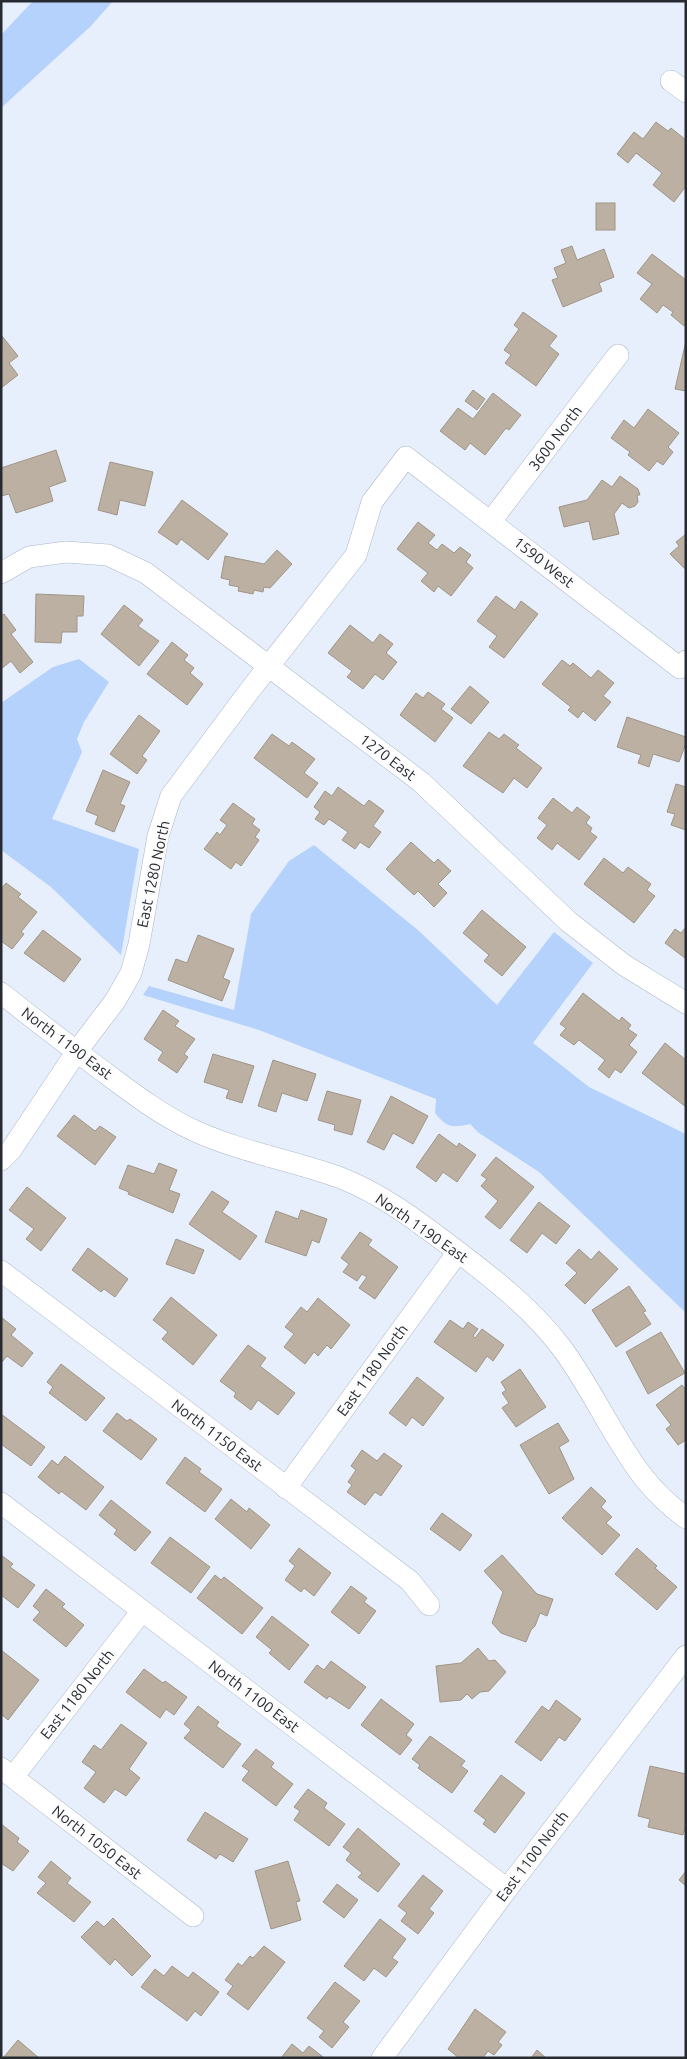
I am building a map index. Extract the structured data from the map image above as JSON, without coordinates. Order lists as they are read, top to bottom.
{
  "streets": {
    "street": [
      "3600 North",
      "1590 West",
      "1270 East",
      "East 1280 North",
      "North 1190 East",
      "East 1180 North",
      "North 1150 East",
      "North 1100 East",
      "North 1050 East",
      "East 1100 North"
    ]
  },
  "crossings": [
    ["3600 North", "1590 West"],
    ["1590 West", "East 1280 North"],
    ["1270 East", "East 1280 North"],
    ["East 1280 North", "North 1190 East"],
    ["North 1190 East", "East 1180 North"],
    ["East 1180 North", "North 1150 East"],
    ["East 1180 North", "North 1100 East"],
    ["East 1180 North", "North 1050 East"],
    ["North 1100 East", "East 1100 North"]
  ]
}
